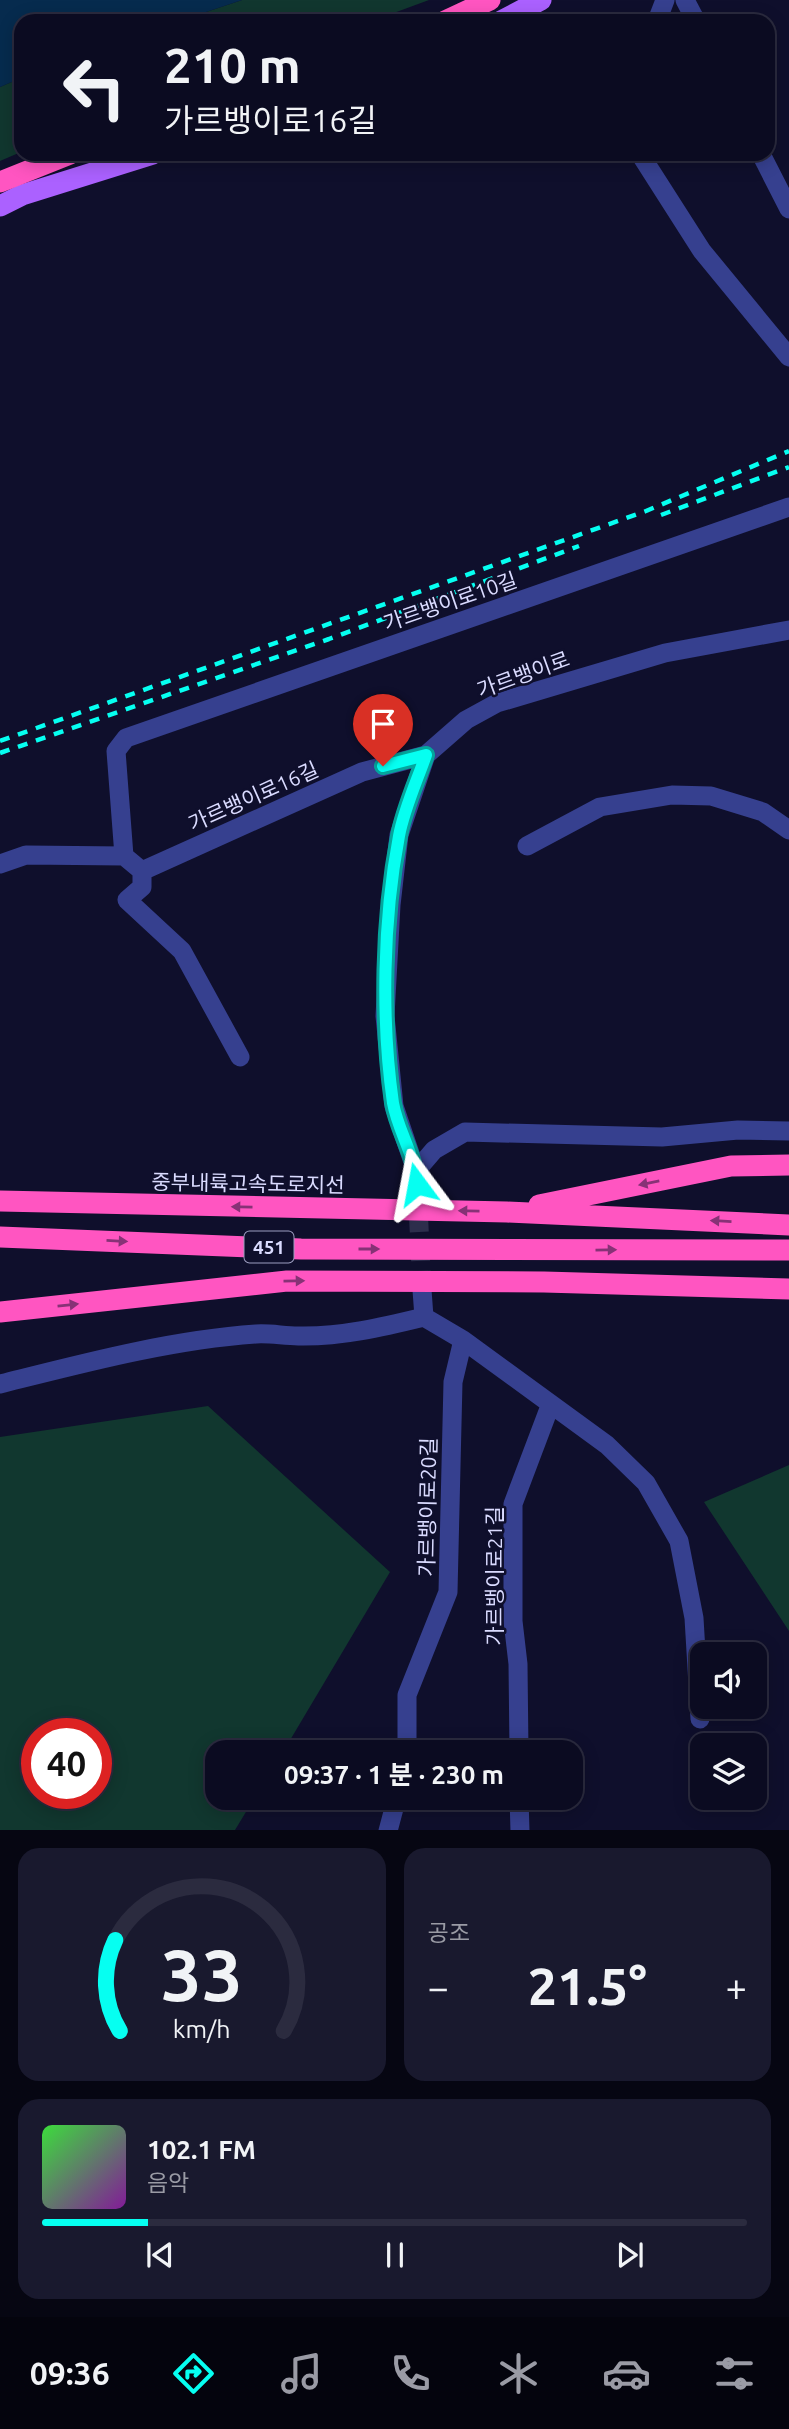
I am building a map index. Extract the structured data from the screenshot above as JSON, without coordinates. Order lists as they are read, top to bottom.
{
  "streets": {
    "highway": ["중부내륙고속도로지선", "451"],
    "street": [
      "가르뱅이로10길",
      "가르뱅이로",
      "가르뱅이로16길",
      "가르뱅이로20길",
      "가르뱅이로21길"
    ]
  },
  "crossings": [
    ["가르뱅이로", "가르뱅이로16길"]
  ],
  "page": {
    "turn": ["210 m", "가르뱅이로16길"],
    "limit": "40",
    "trip": "09:37 · 1 분 · 230 m",
    "tile": "공조",
    "heat": ["−", "21.5°", "+"],
    "song": ["102.1 FM", "음악"],
    "tabs": "09:36",
    "gauge": ["33", "km/h"]
  }
}
